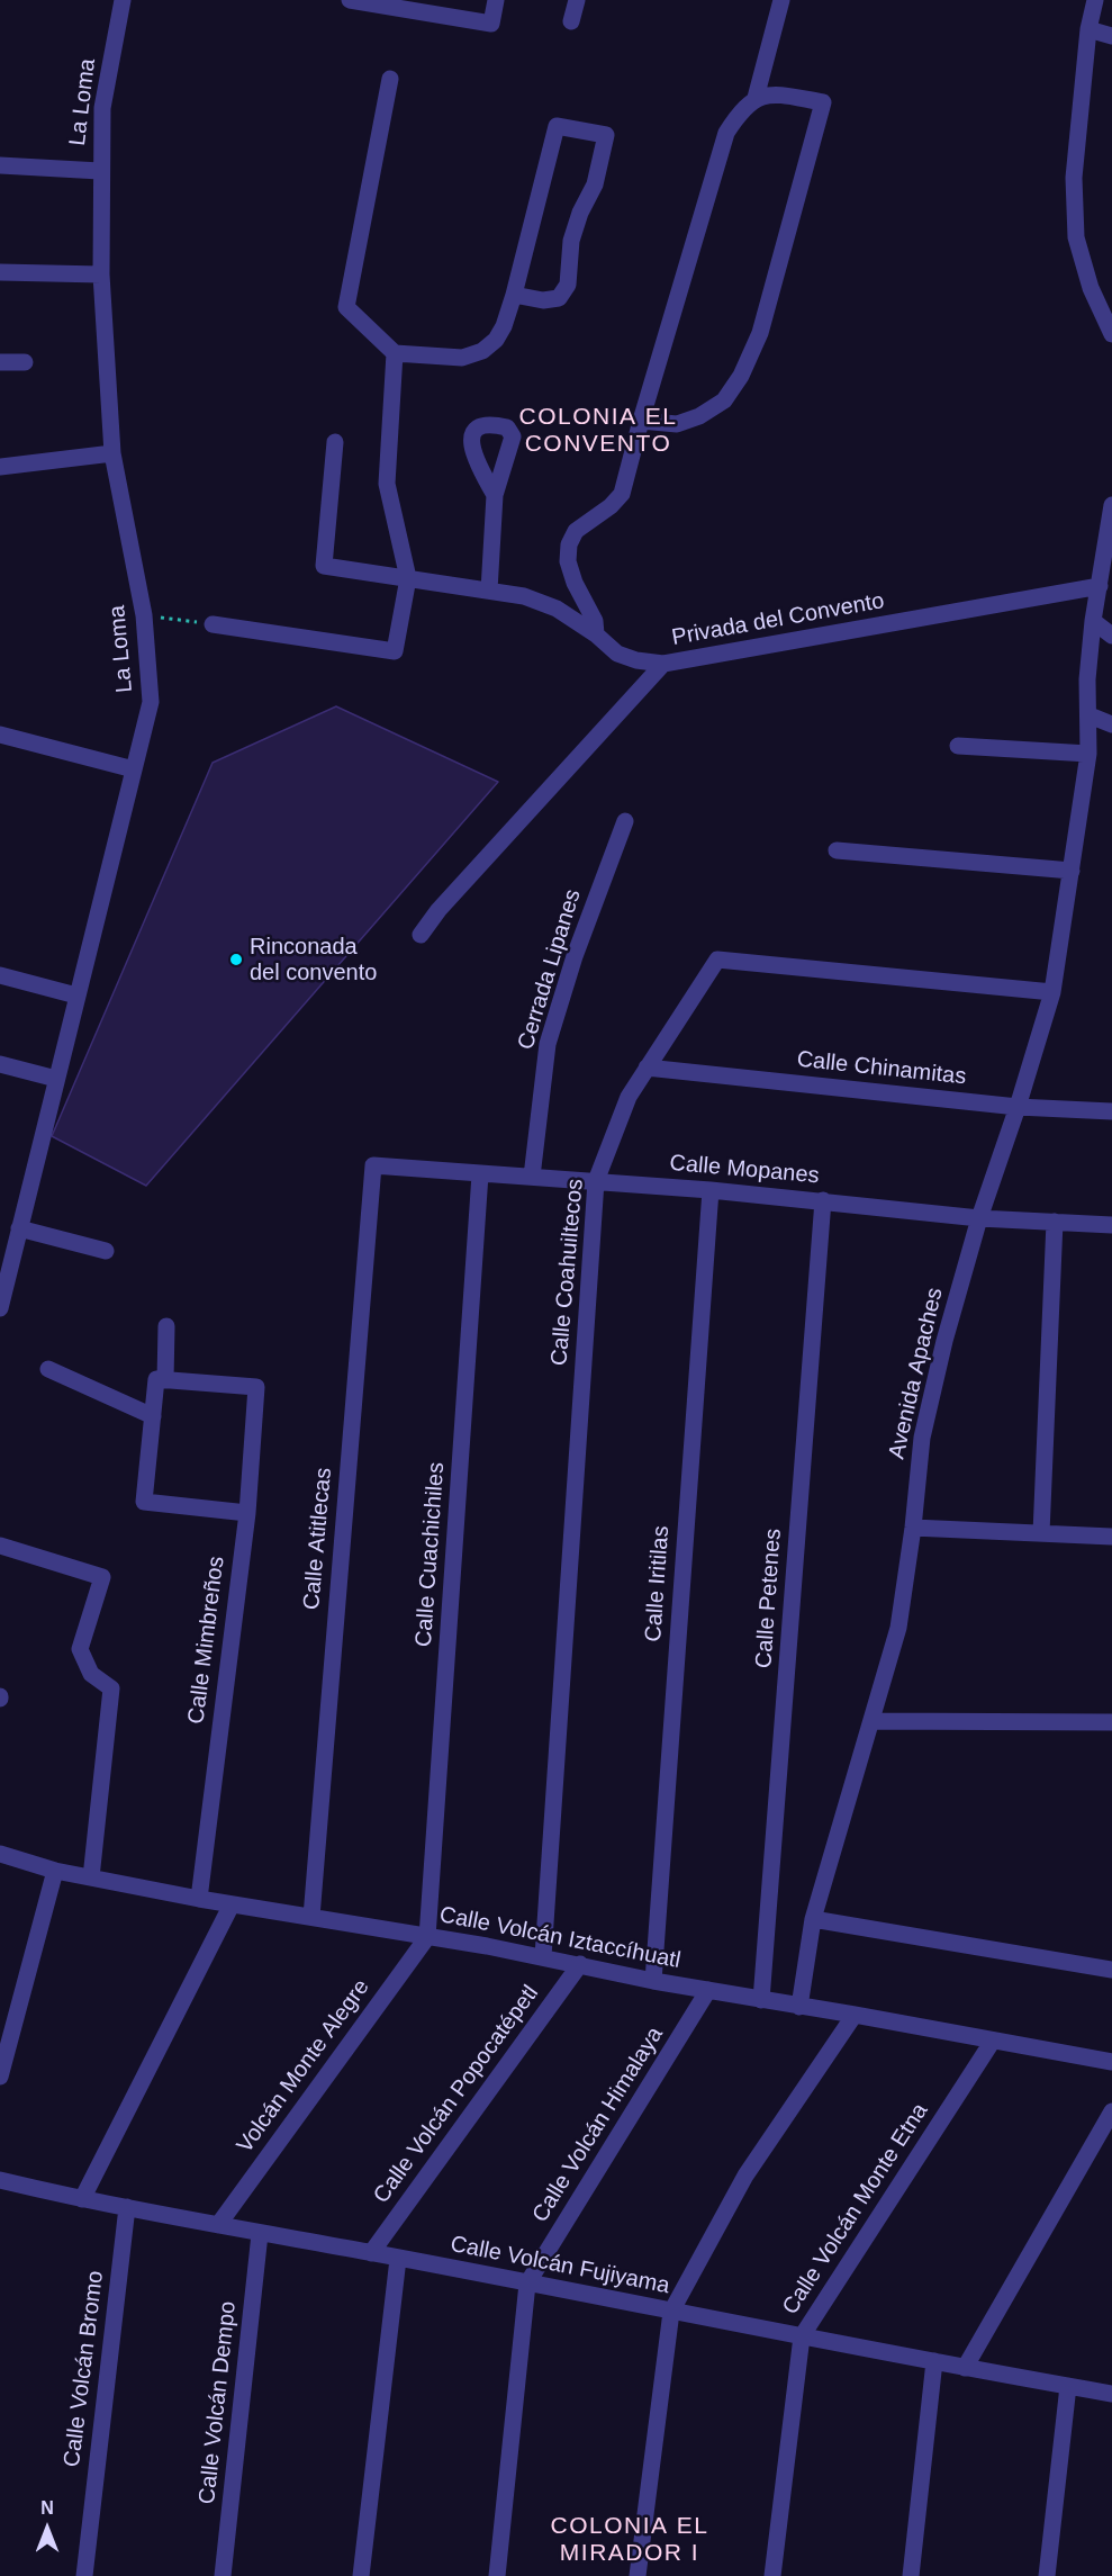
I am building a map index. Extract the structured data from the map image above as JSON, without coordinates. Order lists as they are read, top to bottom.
{
  "streets": {
    "street": [
      "La Loma",
      "Privada del Convento",
      "Cerrada Lipanes",
      "Calle Chinamitas",
      "Calle Mopanes",
      "Calle Coahuiltecos",
      "Avenida Apaches",
      "Calle Atitlecas",
      "Calle Cuachichiles",
      "Calle Iritilas",
      "Calle Petenes",
      "Calle Mimbreños",
      "Calle Volcán Iztaccíhuatl",
      "Volcán Monte Alegre",
      "Calle Volcán Popocatépetl",
      "Calle Volcán Himalaya",
      "Calle Volcán Monte Etna",
      "Calle Volcán Fujiyama",
      "Calle Volcán Bromo",
      "Calle Volcán Dempo"
    ]
  },
  "crossings": [
    ["Privada del Convento", "Avenida Apaches"],
    ["Cerrada Lipanes", "Calle Mopanes"],
    ["Calle Chinamitas", "Calle Coahuiltecos"],
    ["Calle Chinamitas", "Avenida Apaches"],
    ["Calle Mopanes", "Calle Coahuiltecos"],
    ["Calle Mopanes", "Avenida Apaches"],
    ["Calle Mopanes", "Calle Atitlecas"],
    ["Calle Mopanes", "Calle Cuachichiles"],
    ["Calle Mopanes", "Calle Iritilas"],
    ["Calle Mopanes", "Calle Petenes"],
    ["Calle Coahuiltecos", "Avenida Apaches"],
    ["Calle Coahuiltecos", "Calle Volcán Iztaccíhuatl"],
    ["Avenida Apaches", "Calle Volcán Iztaccíhuatl"],
    ["Calle Atitlecas", "Calle Volcán Iztaccíhuatl"],
    ["Calle Cuachichiles", "Calle Volcán Iztaccíhuatl"],
    ["Calle Cuachichiles", "Volcán Monte Alegre"],
    ["Calle Iritilas", "Calle Volcán Iztaccíhuatl"],
    ["Calle Petenes", "Calle Volcán Iztaccíhuatl"],
    ["Calle Mimbreños", "Calle Volcán Iztaccíhuatl"],
    ["Calle Volcán Iztaccíhuatl", "Volcán Monte Alegre"],
    ["Calle Volcán Iztaccíhuatl", "Calle Volcán Popocatépetl"],
    ["Calle Volcán Iztaccíhuatl", "Calle Volcán Himalaya"],
    ["Calle Volcán Iztaccíhuatl", "Calle Volcán Monte Etna"],
    ["Volcán Monte Alegre", "Calle Volcán Fujiyama"],
    ["Calle Volcán Popocatépetl", "Calle Volcán Fujiyama"],
    ["Calle Volcán Himalaya", "Calle Volcán Fujiyama"],
    ["Calle Volcán Monte Etna", "Calle Volcán Fujiyama"],
    ["Calle Volcán Fujiyama", "Calle Volcán Bromo"],
    ["Calle Volcán Fujiyama", "Calle Volcán Dempo"]
  ],
  "districts": ["COLONIA EL CONVENTO", "COLONIA EL MIRADOR I"],
  "places": ["Rinconada del convento"],
  "north": "top"
}
